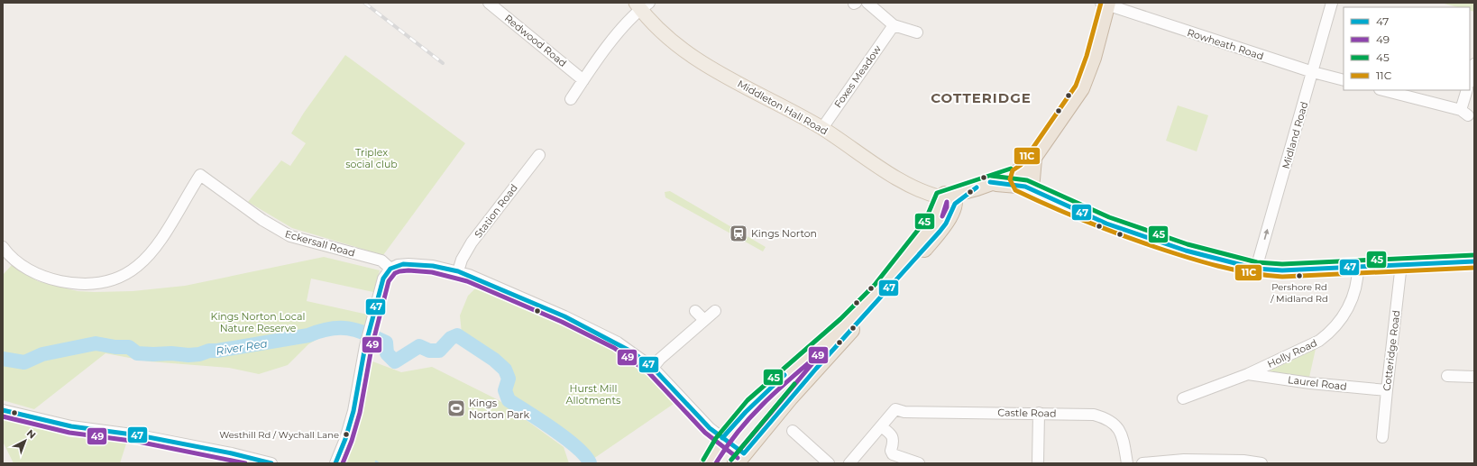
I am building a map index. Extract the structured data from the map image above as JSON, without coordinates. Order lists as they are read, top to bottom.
{
  "streets": {
    "main road": ["Middleton Hall Road"],
    "street": [
      "Redwood Road",
      "Rowheath Road",
      "Foxes Meadow",
      "Midland Road",
      "Station Road",
      "Eckersall Road",
      "Cotteridge Road",
      "Holly Road",
      "Laurel Road",
      "Castle Road"
    ]
  },
  "crossings": [
    ["Rowheath Road", "Midland Road"],
    ["Foxes Meadow", "Middleton Hall Road"],
    ["Cotteridge Road", "Laurel Road"],
    ["Holly Road", "Laurel Road"]
  ],
  "one_way": ["Midland Road"],
  "districts": ["COTTERIDGE"],
  "water": ["River Rea"],
  "parks": ["Triplex social club", "Kings Norton Local Nature Reserve", "Hurst Mill Allotments"],
  "places": {
    "station": ["Kings Norton"],
    "other": ["Pershore Rd / Midland Rd", "Westhill Rd / Wychall Lane"],
    "sports": ["Kings Norton Park"]
  },
  "lines": [
    "transit line 11C",
    "transit line 45",
    "transit line 47",
    "transit line 49"
  ],
  "legend": [
    "47",
    "49",
    "45",
    "11C"
  ],
  "north": "top right"
}
